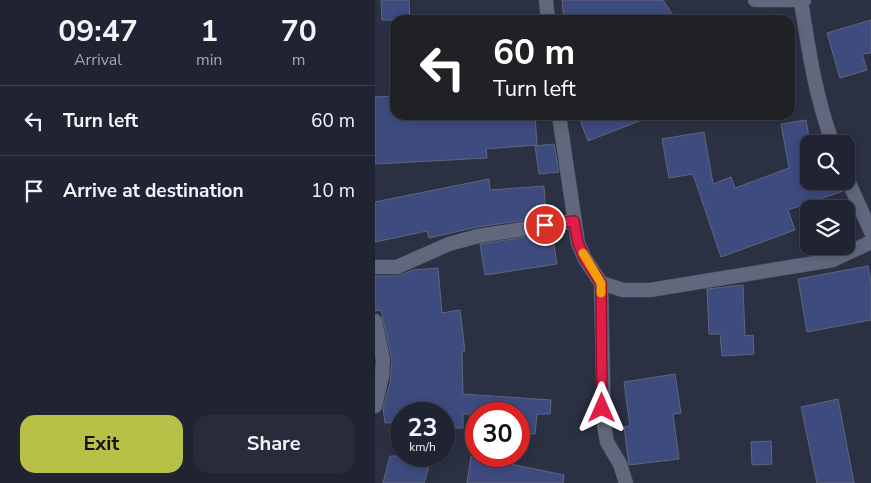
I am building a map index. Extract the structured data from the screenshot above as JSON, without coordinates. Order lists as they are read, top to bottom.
{
  "page": {
    "eta": [
      "09:47",
      "Arrival",
      "1",
      "min",
      "70",
      "m"
    ],
    "turn": ["60 m", "Turn left"],
    "list": [
      {
        "name": "Turn left",
        "value": "60 m"
      },
      {
        "name": "Arrive at destination",
        "value": "10 m"
      }
    ],
    "speed": "23 km/h",
    "limit": "30",
    "buttons": ["Exit", "Share"]
  }
}
